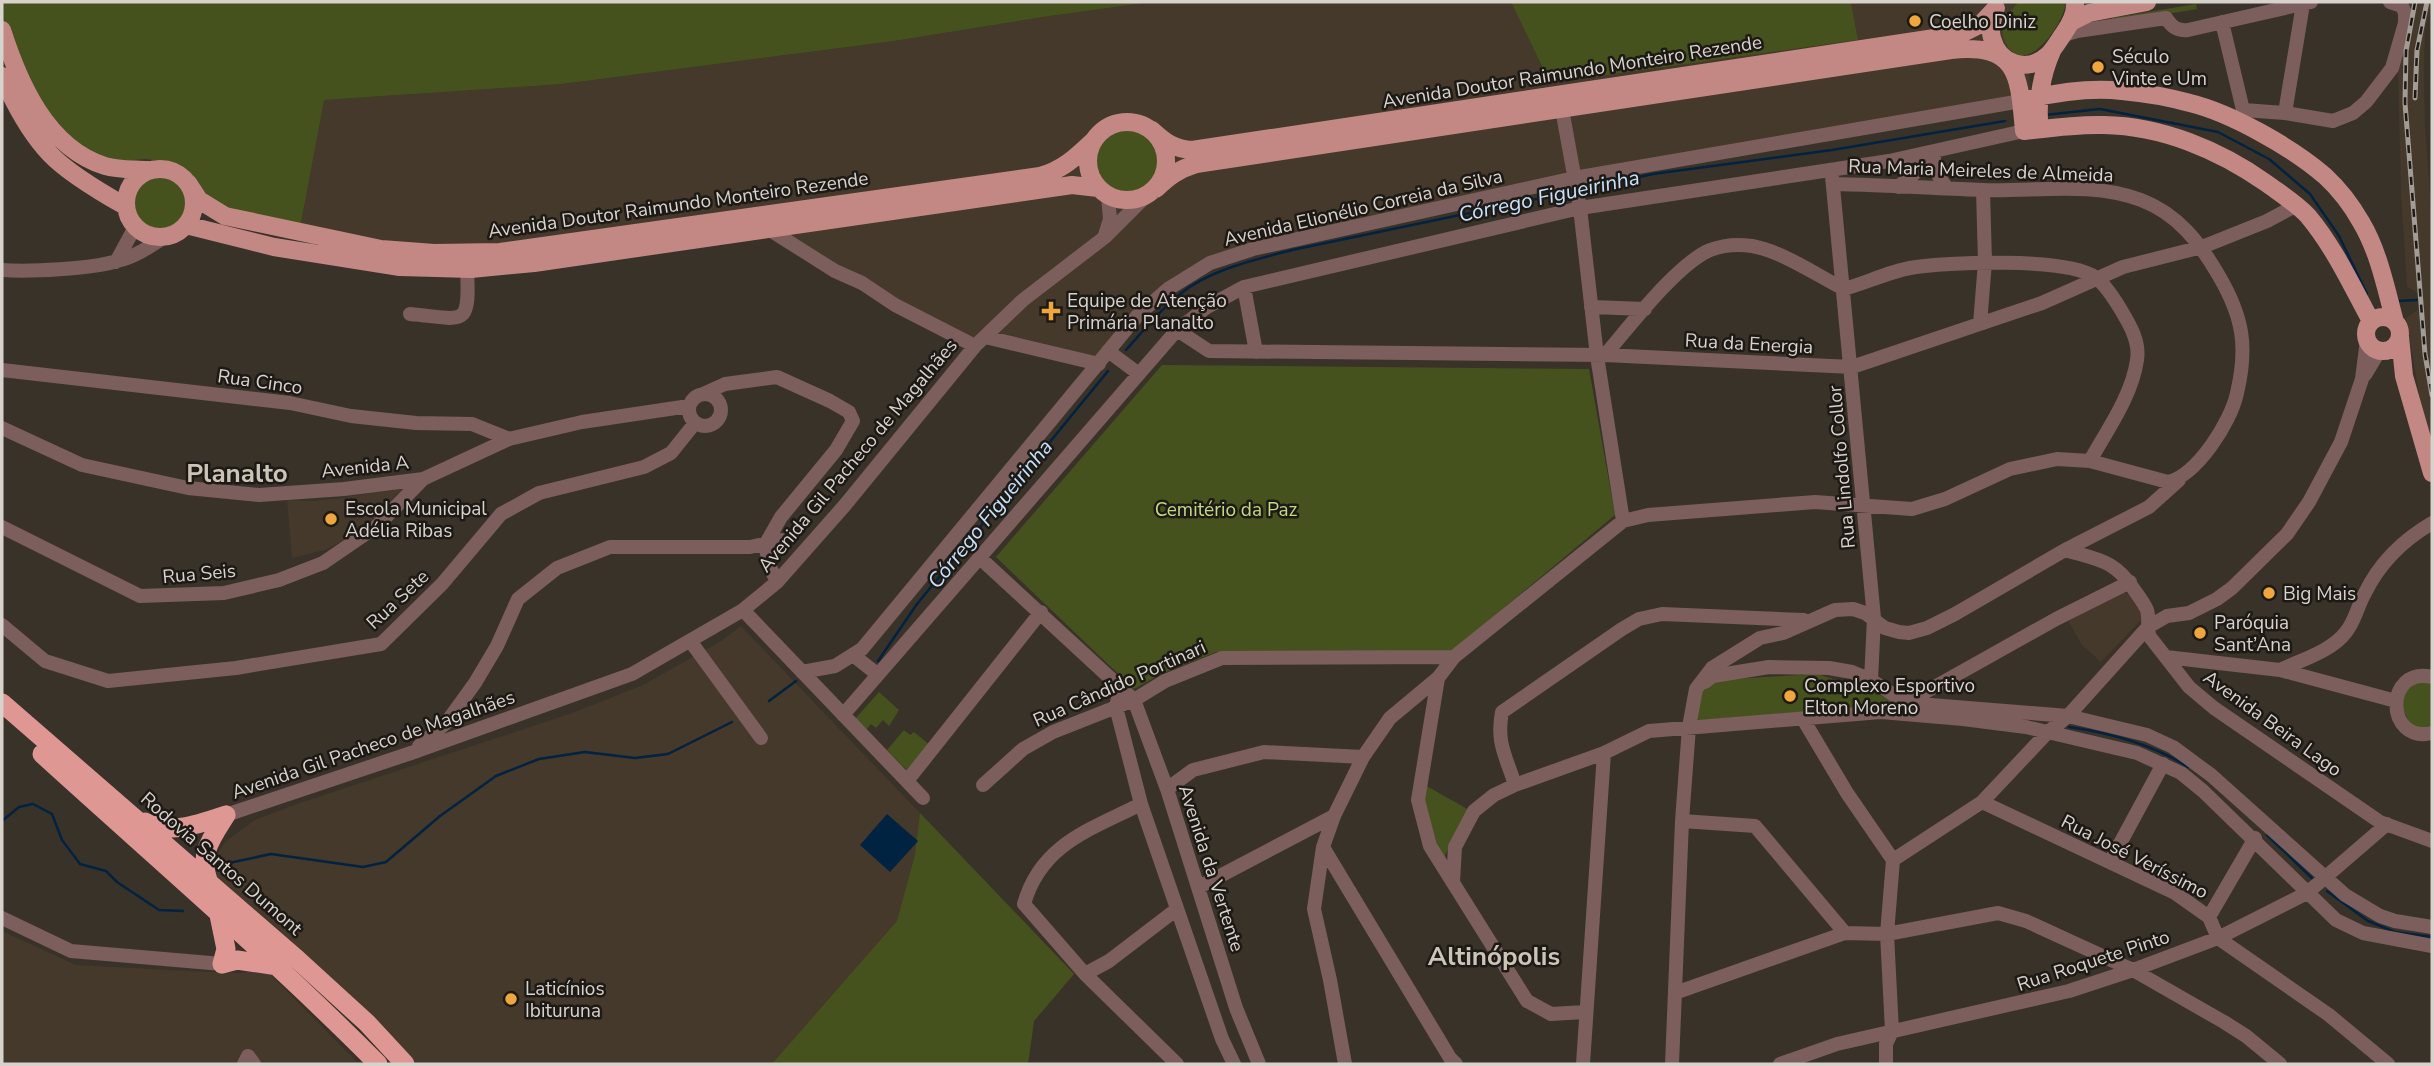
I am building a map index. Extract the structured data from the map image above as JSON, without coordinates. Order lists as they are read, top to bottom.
{
  "streets": {
    "highway": ["Rodovia Santos Dumont"],
    "main road": ["Avenida Doutor Raimundo Monteiro Rezende"],
    "street": [
      "Rua Maria Meireles de Almeida",
      "Avenida Elionélio Correia da Silva",
      "Rua da Energia",
      "Rua Cinco",
      "Avenida Gil Pacheco de Magalhães",
      "Avenida A",
      "Rua Lindolfo Collor",
      "Rua Seis",
      "Rua Sete",
      "Rua Cândido Portinari",
      "Avenida Beira Lago",
      "Rua José Veríssimo",
      "Avenida da Vertente",
      "Rua Roquete Pinto"
    ]
  },
  "crossings": [
    ["Avenida Doutor Raimundo Monteiro Rezende", "Avenida Gil Pacheco de Magalhães"],
    ["Rua Maria Meireles de Almeida", "Rua da Energia"],
    ["Rua Maria Meireles de Almeida", "Rua Lindolfo Collor"],
    ["Rua Maria Meireles de Almeida", "Avenida Beira Lago"],
    ["Rua da Energia", "Rua Lindolfo Collor"],
    ["Rua Cinco", "Avenida A"],
    ["Avenida A", "Rua Seis"],
    ["Avenida A", "Rua Sete"],
    ["Rua Cândido Portinari", "Avenida da Vertente"],
    ["Avenida Beira Lago", "Rua Roquete Pinto"],
    ["Rua José Veríssimo", "Rua Roquete Pinto"]
  ],
  "districts": ["Planalto", "Altinópolis"],
  "water": ["Córrego Figueirinha"],
  "parks": ["Cemitério da Paz"],
  "places": {
    "other": [
      "Coelho Diniz",
      "Século Vinte e Um",
      "Escola Municipal Adélia Ribas",
      "Big Mais",
      "Paróquia Sant’Ana",
      "Complexo Esportivo Elton Moreno",
      "Laticínios Ibituruna"
    ],
    "health": ["Equipe de Atenção Primária Planalto"]
  }
}
